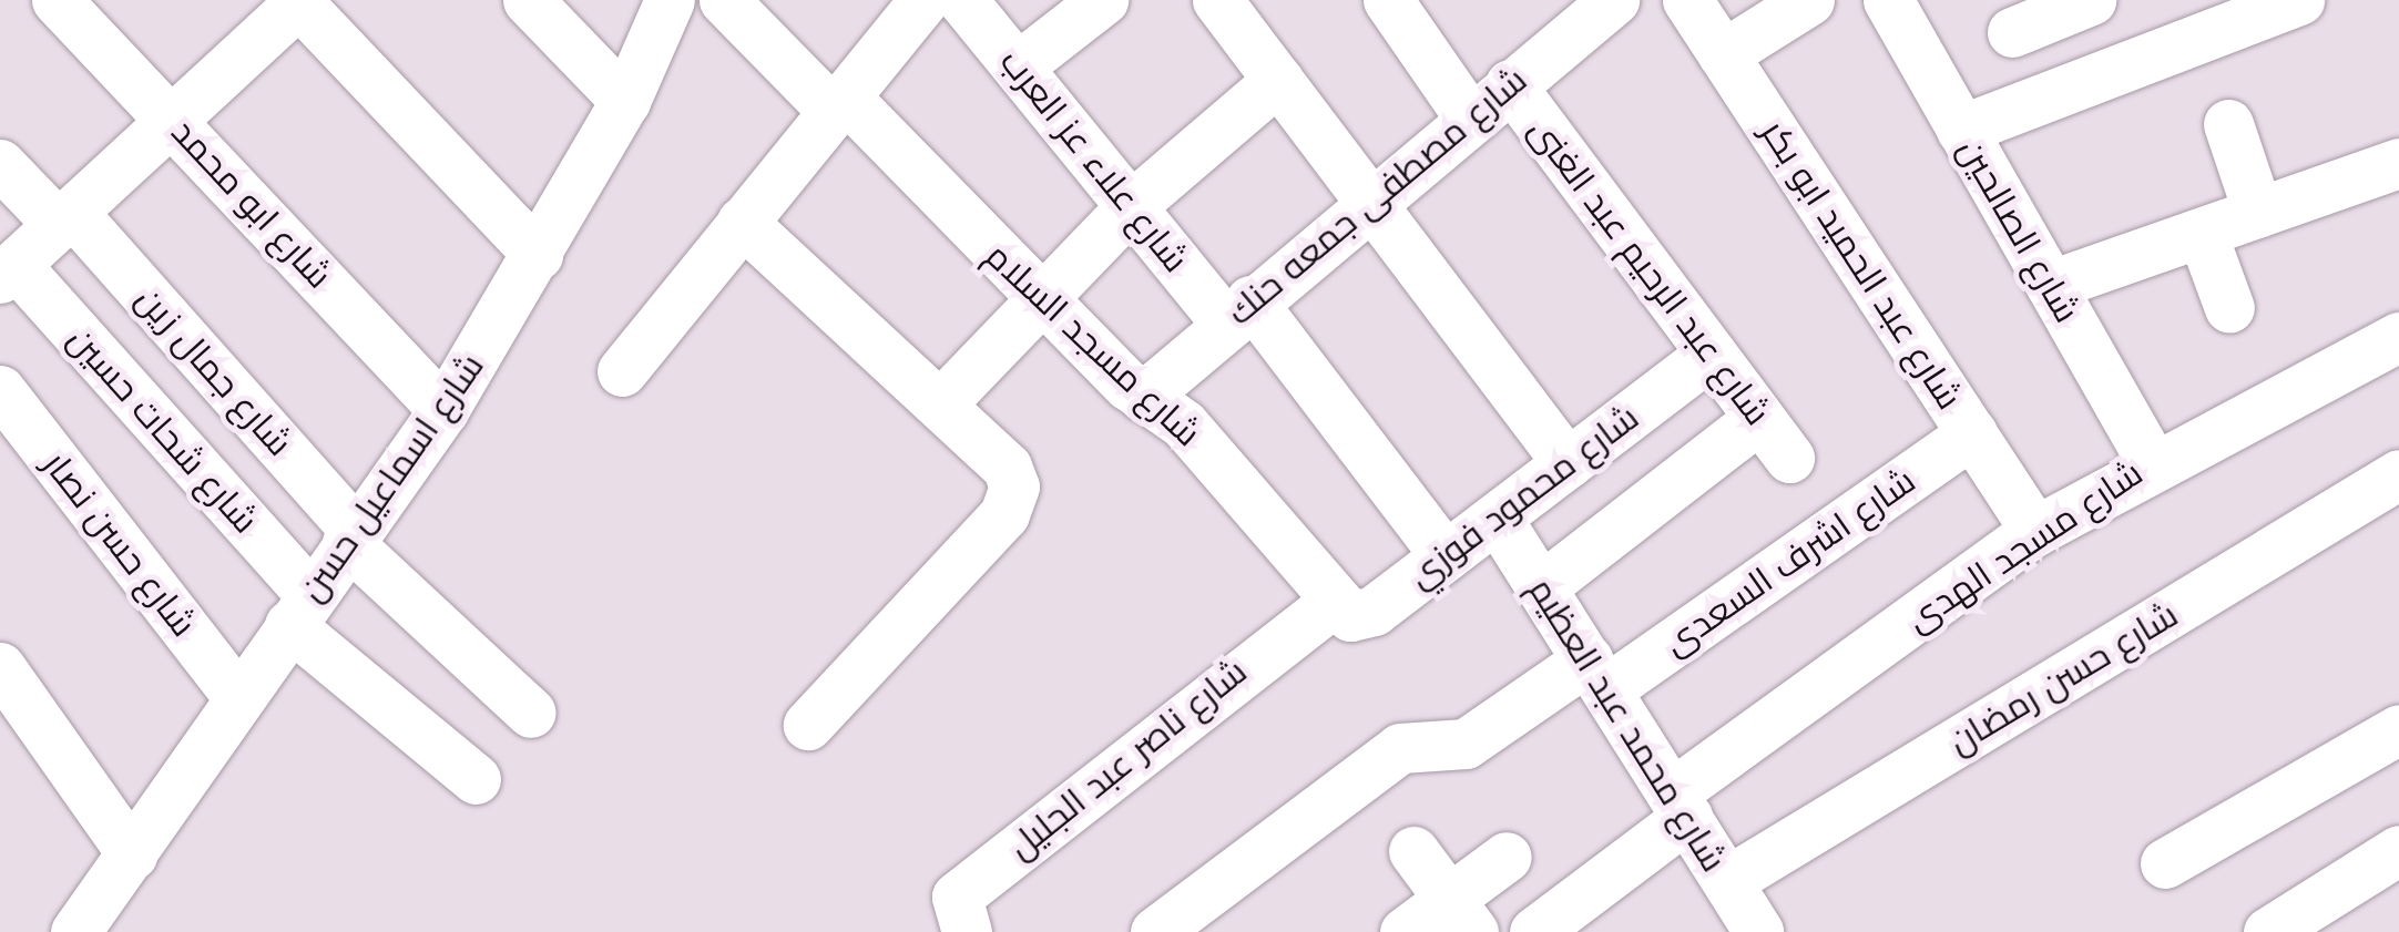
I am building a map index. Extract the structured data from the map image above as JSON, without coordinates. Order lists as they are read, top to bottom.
{
  "streets": {
    "street": [
      "شارع علاء عز العرب",
      "شارع مصطفى جمعه حنك",
      "شارع ابو محمد",
      "شارع الصالحين",
      "شارع عبد الحميد ابو بكر",
      "شارع عبد الرحيم عبد الغنى",
      "شارع مسجد السلام",
      "شارع جمال زين",
      "شارع شحات حسين",
      "شارع اسماعيل حسن",
      "شارع محمود فوزي",
      "شارع حسن نصار",
      "شارع مسجد الهدى",
      "شارع اشرف السعدى",
      "شارع حسن رمضان",
      "شارع محمد عبد العظيم",
      "شارع ناصر عبد الجليل"
    ]
  },
  "crossings": [
    ["شارع علاء عز العرب", "شارع مصطفى جمعه حنك"],
    ["شارع علاء عز العرب", "شارع محمود فوزي"],
    ["شارع مصطفى جمعه حنك", "شارع عبد الرحيم عبد الغنى"],
    ["شارع مصطفى جمعه حنك", "شارع مسجد السلام"],
    ["شارع ابو محمد", "شارع اسماعيل حسن"],
    ["شارع الصالحين", "شارع مسجد الهدى"],
    ["شارع عبد الحميد ابو بكر", "شارع مسجد الهدى"],
    ["شارع عبد الحميد ابو بكر", "شارع اشرف السعدى"],
    ["شارع عبد الرحيم عبد الغنى", "شارع محمود فوزي"],
    ["شارع مسجد السلام", "شارع محمود فوزي"],
    ["شارع مسجد السلام", "شارع ناصر عبد الجليل"],
    ["شارع جمال زين", "شارع اسماعيل حسن"],
    ["شارع شحات حسين", "شارع اسماعيل حسن"],
    ["شارع اسماعيل حسن", "شارع حسن نصار"],
    ["شارع محمود فوزي", "شارع محمد عبد العظيم"],
    ["شارع محمود فوزي", "شارع ناصر عبد الجليل"],
    ["شارع مسجد الهدى", "شارع محمد عبد العظيم"],
    ["شارع اشرف السعدى", "شارع محمد عبد العظيم"],
    ["شارع حسن رمضان", "شارع محمد عبد العظيم"]
  ]
}
